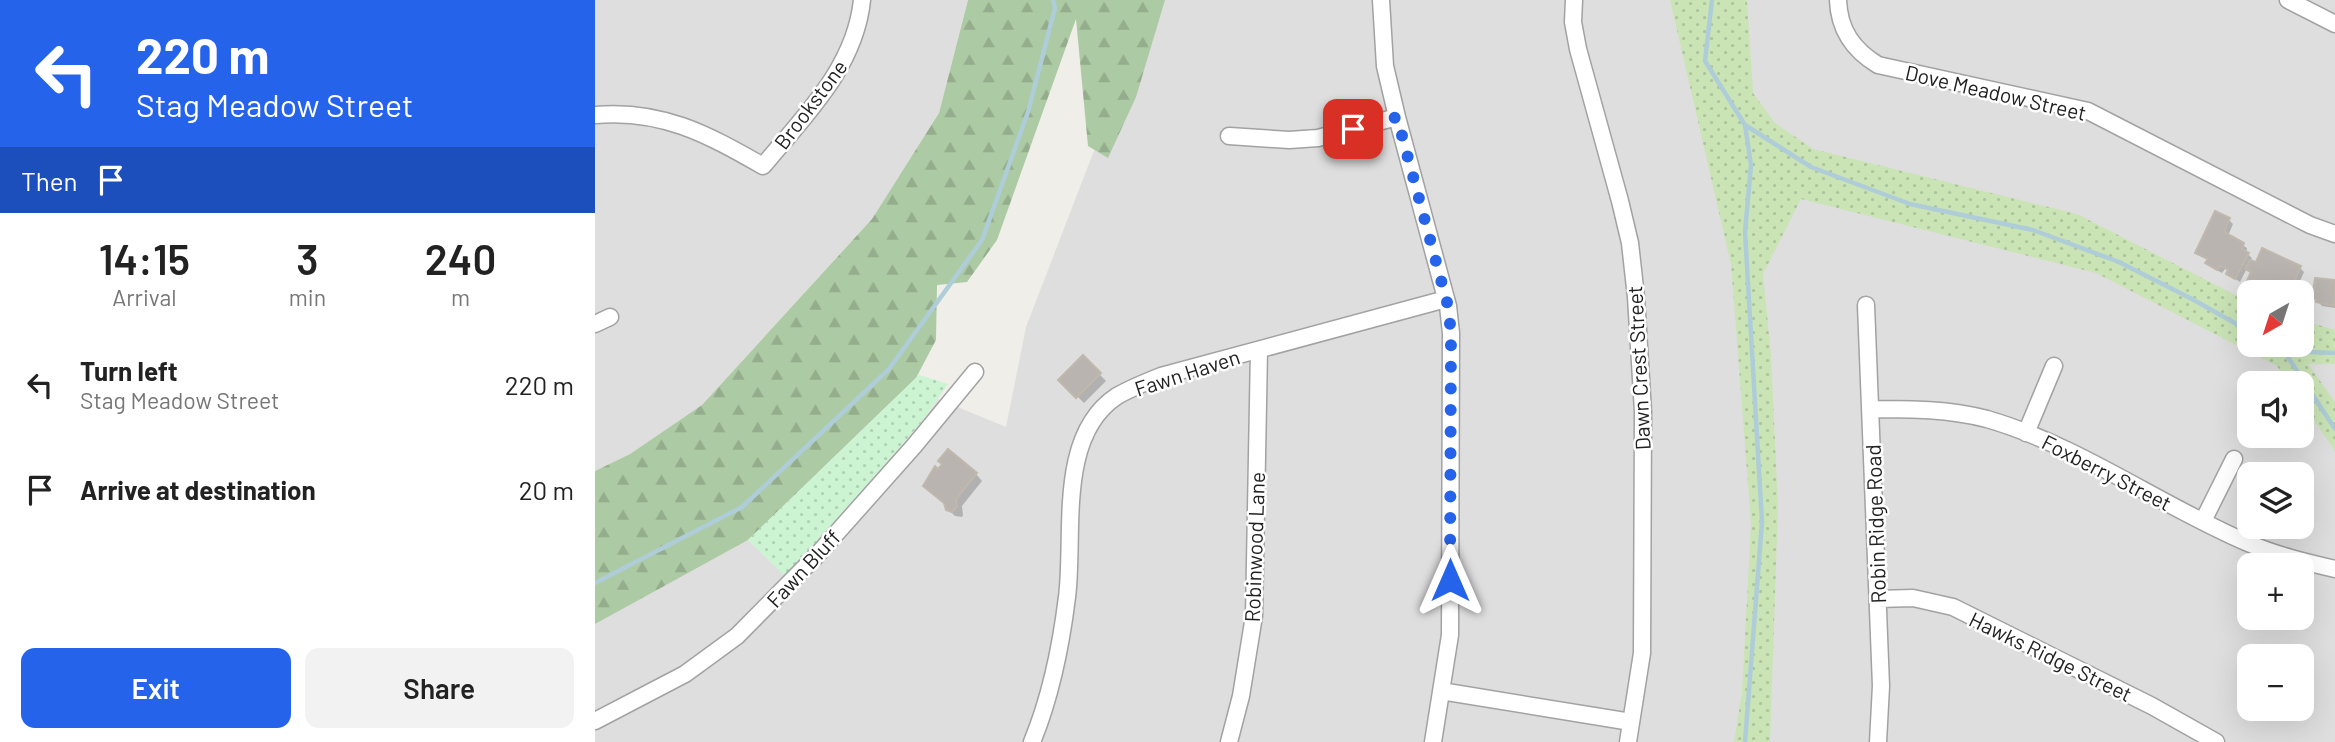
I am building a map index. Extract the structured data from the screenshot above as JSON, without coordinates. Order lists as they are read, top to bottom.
{
  "streets": {
    "street": [
      "Dove Meadow Street",
      "Brookstone",
      "Dawn Crest Street",
      "Fawn Haven",
      "Foxberry Street",
      "Robin Ridge Road",
      "Robinwood Lane",
      "Fawn Bluff",
      "Hawks Ridge Street"
    ]
  },
  "crossings": [
    ["Fawn Haven", "Robinwood Lane"],
    ["Foxberry Street", "Robin Ridge Road"],
    ["Robin Ridge Road", "Hawks Ridge Street"]
  ],
  "north": "bottom left",
  "page": {
    "turn": ["220 m", "Stag Meadow Street"],
    "then": "Then",
    "eta": [
      "14:15",
      "Arrival",
      "3",
      "min",
      "240",
      "m"
    ],
    "map_buttons": ["+", "−"],
    "list": [
      {
        "name": "Turn left",
        "note": "Stag Meadow Street",
        "value": "220 m"
      },
      {
        "name": "Arrive at destination",
        "value": "20 m"
      }
    ],
    "buttons": ["Exit", "Share"]
  }
}
